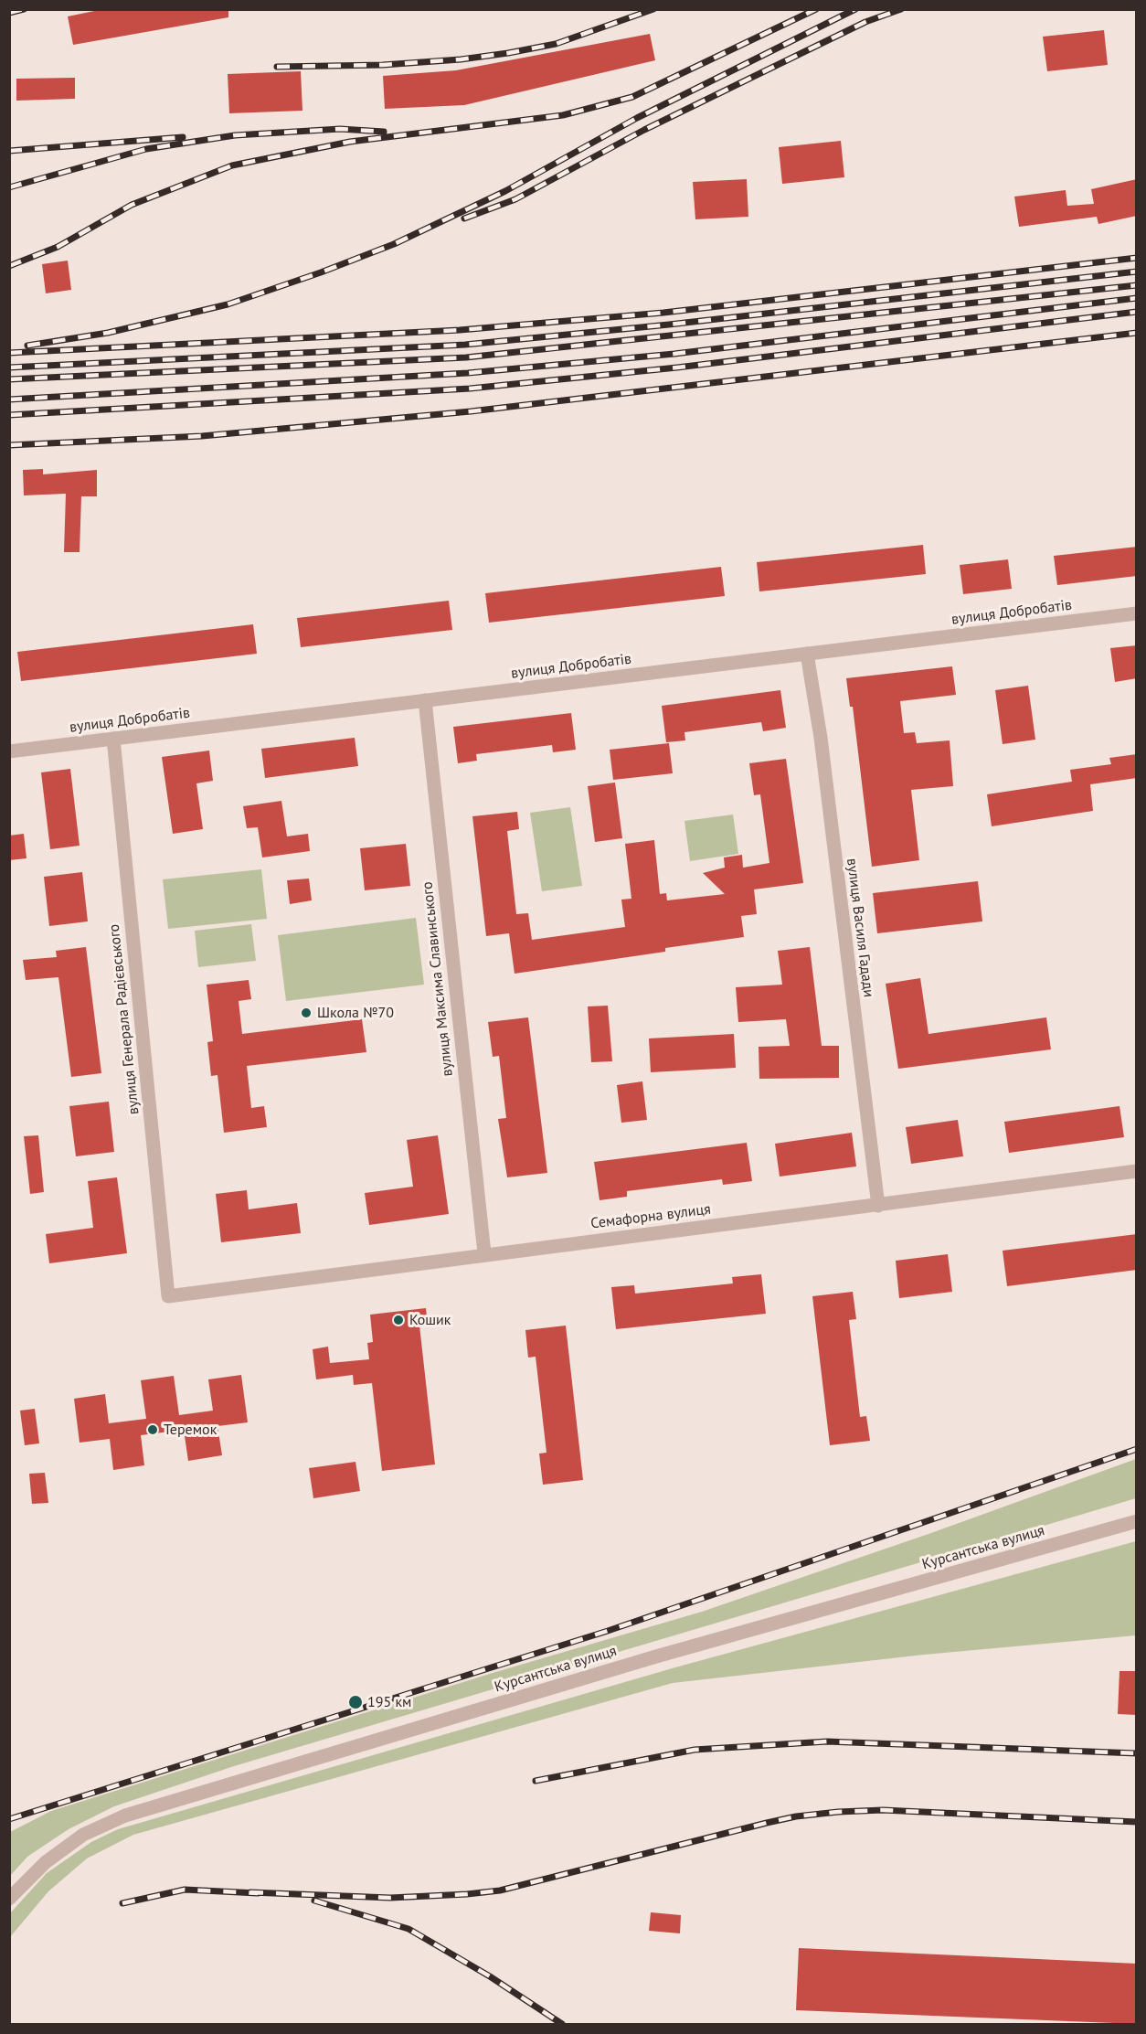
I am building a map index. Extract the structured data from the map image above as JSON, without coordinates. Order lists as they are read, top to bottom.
{
  "streets": {
    "street": [
      "вулиця Добробатів",
      "вулиця Василя Гадади",
      "вулиця Максима Славинського",
      "вулиця Генерала Радієвського",
      "Семафорна вулиця",
      "Курсантська вулиця"
    ]
  },
  "crossings": [
    ["вулиця Добробатів", "вулиця Василя Гадади"],
    ["вулиця Добробатів", "вулиця Максима Славинського"],
    ["вулиця Добробатів", "вулиця Генерала Радієвського"],
    ["вулиця Василя Гадади", "Семафорна вулиця"],
    ["вулиця Максима Славинського", "Семафорна вулиця"],
    ["вулиця Генерала Радієвського", "Семафорна вулиця"]
  ],
  "places": [
    "Школа №70",
    "Кошик",
    "Теремок",
    "195 км"
  ]
}
